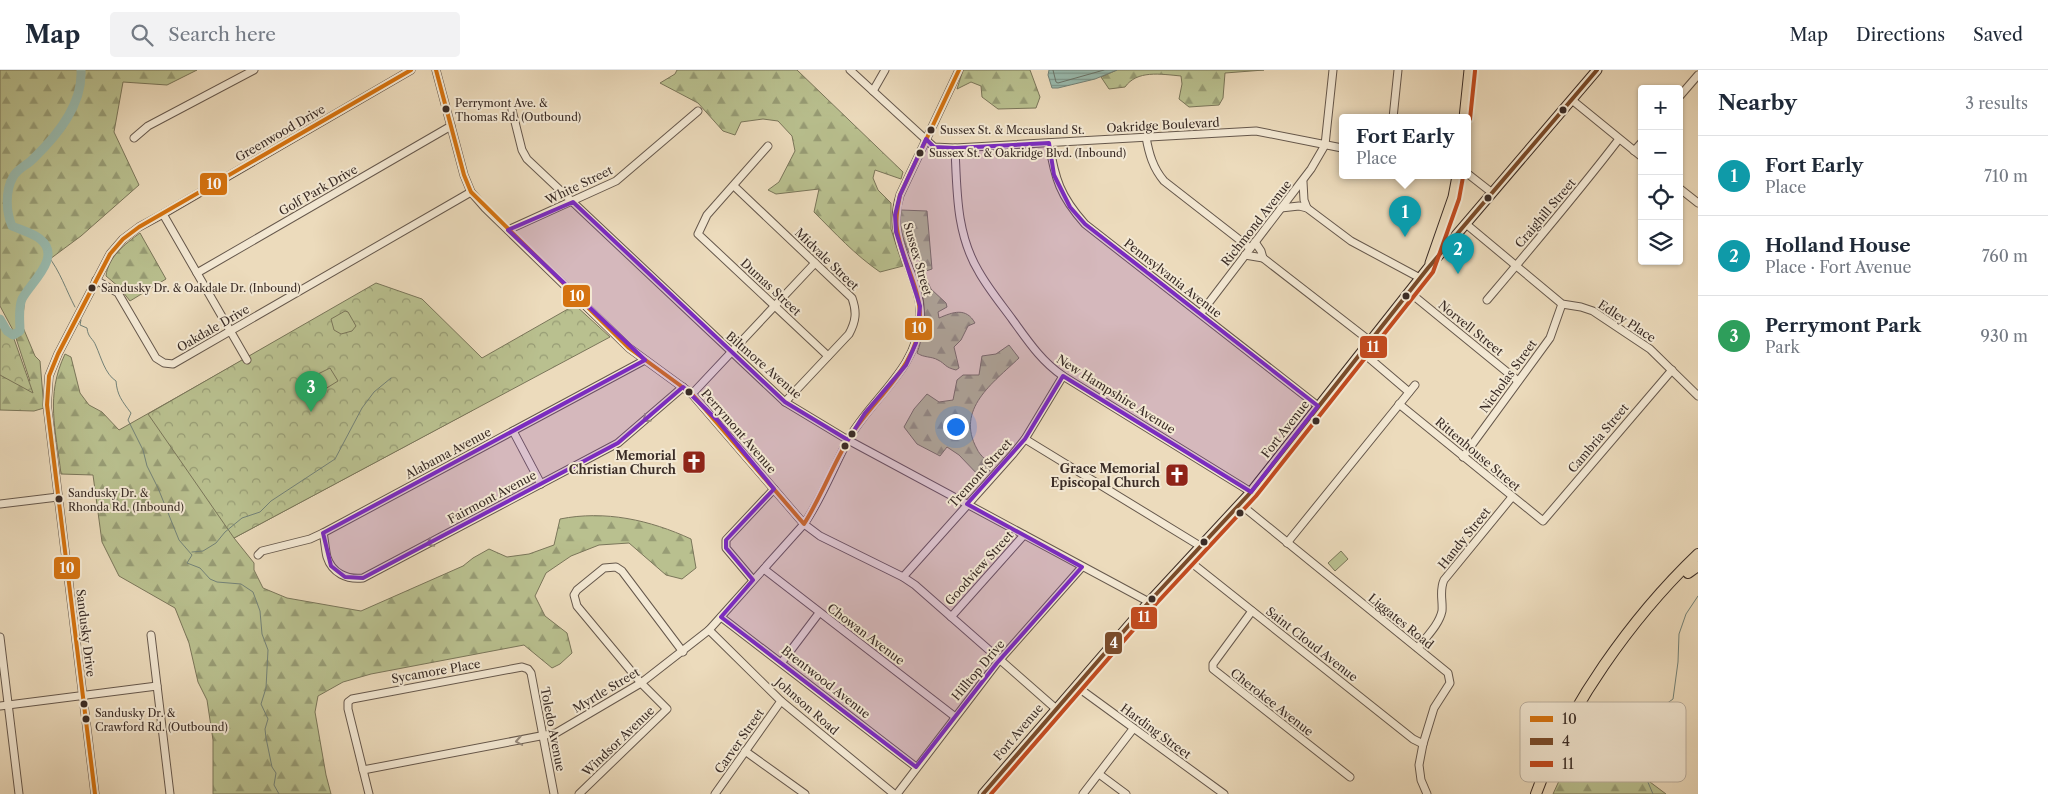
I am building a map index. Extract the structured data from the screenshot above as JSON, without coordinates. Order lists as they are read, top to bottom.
{
  "streets": {
    "main road": ["Fort Avenue"],
    "street": [
      "Oakridge Boulevard",
      "Greenwood Drive",
      "White Street",
      "Golf Park Drive",
      "Craighill Street",
      "Richmond Avenue",
      "Midvale Street",
      "Sussex Street",
      "Pennsylvania Avenue",
      "Dumas Street",
      "Edley Place",
      "Oakdale Drive",
      "Norvell Street",
      "Biltmore Avenue",
      "Nicholas Street",
      "New Hampshire Avenue",
      "Perrymont Avenue",
      "Cambria Street",
      "Alabama Avenue",
      "Rittenhouse Street",
      "Tremont Street",
      "Fairmont Avenue",
      "Handy Street",
      "Goodview Street",
      "Liggates Road",
      "Sandusky Drive",
      "Chowan Avenue",
      "Saint Cloud Avenue",
      "Hilltop Drive",
      "Sycamore Place",
      "Brentwood Avenue",
      "Myrtle Street",
      "Cherokee Avenue",
      "Johnson Road",
      "Toledo Avenue",
      "Harding Street",
      "Windsor Avenue",
      "Carver Street"
    ]
  },
  "crossings": [
    ["Oakridge Boulevard", "Richmond Avenue"],
    ["Oakridge Boulevard", "Sussex Street"],
    ["Oakridge Boulevard", "Pennsylvania Avenue"],
    ["Oakridge Boulevard", "New Hampshire Avenue"],
    ["Greenwood Drive", "Oakdale Drive"],
    ["Greenwood Drive", "Sandusky Drive"],
    ["White Street", "Biltmore Avenue"],
    ["White Street", "Perrymont Avenue"],
    ["Golf Park Drive", "Perrymont Avenue"],
    ["Craighill Street", "Edley Place"],
    ["Richmond Avenue", "Pennsylvania Avenue"],
    ["Midvale Street", "Dumas Street"],
    ["Midvale Street", "Biltmore Avenue"],
    ["Sussex Street", "Biltmore Avenue"],
    ["Sussex Street", "Perrymont Avenue"],
    ["Sussex Street", "Myrtle Street"],
    ["Pennsylvania Avenue", "Fort Avenue"],
    ["Edley Place", "Nicholas Street"],
    ["Edley Place", "Fort Avenue"],
    ["Edley Place", "Cambria Street"],
    ["Oakdale Drive", "Perrymont Avenue"],
    ["Norvell Street", "Nicholas Street"],
    ["Norvell Street", "Fort Avenue"],
    ["Biltmore Avenue", "Fort Avenue"],
    ["Biltmore Avenue", "Tremont Street"],
    ["Biltmore Avenue", "Goodview Street"],
    ["Biltmore Avenue", "Hilltop Drive"],
    ["Nicholas Street", "Rittenhouse Street"],
    ["New Hampshire Avenue", "Fort Avenue"],
    ["New Hampshire Avenue", "Tremont Street"],
    ["Fort Avenue", "Perrymont Avenue"],
    ["Fort Avenue", "Liggates Road"],
    ["Fort Avenue", "Saint Cloud Avenue"],
    ["Fort Avenue", "Harding Street"],
    ["Perrymont Avenue", "Alabama Avenue"],
    ["Perrymont Avenue", "Tremont Street"],
    ["Perrymont Avenue", "Fairmont Avenue"],
    ["Perrymont Avenue", "Goodview Street"],
    ["Perrymont Avenue", "Hilltop Drive"],
    ["Perrymont Avenue", "Myrtle Street"],
    ["Cambria Street", "Rittenhouse Street"],
    ["Alabama Avenue", "Fairmont Avenue"],
    ["Rittenhouse Street", "Handy Street"],
    ["Handy Street", "Liggates Road"],
    ["Liggates Road", "Saint Cloud Avenue"],
    ["Chowan Avenue", "Hilltop Drive"],
    ["Chowan Avenue", "Myrtle Street"],
    ["Saint Cloud Avenue", "Cherokee Avenue"],
    ["Hilltop Drive", "Brentwood Avenue"],
    ["Hilltop Drive", "Johnson Road"],
    ["Sycamore Place", "Myrtle Street"],
    ["Sycamore Place", "Toledo Avenue"],
    ["Brentwood Avenue", "Myrtle Street"],
    ["Myrtle Street", "Johnson Road"],
    ["Myrtle Street", "Toledo Avenue"],
    ["Myrtle Street", "Windsor Avenue"],
    ["Johnson Road", "Carver Street"]
  ],
  "one_way": ["Fairmont Avenue"],
  "places": {
    "other": [
      "Perrymont Ave. & Thomas Rd. (Outbound)",
      "Sussex St. & Mccausland St.",
      "Sussex St. & Oakridge Blvd. (Inbound)",
      "Sandusky Dr. & Oakdale Dr. (Inbound)",
      "Sandusky Dr. & Rhonda Rd. (Inbound)",
      "Sandusky Dr. & Crawford Rd. (Outbound)"
    ],
    "church": ["Memorial Christian Church", "Grace Memorial Episcopal Church"]
  },
  "lines": ["transit line 10", "transit line 4", "transit line 11"],
  "legend": ["10", "4", "11"],
  "page": {
    "header": "Map",
    "search": "Search here",
    "nav": ["Map", "Directions", "Saved"],
    "heading": ["Nearby", "3 results"],
    "map_buttons": ["+", "−"],
    "popup": ["Fort Early", "Place"],
    "list": [
      {
        "mark": "1",
        "name": "Fort Early",
        "note": "Place",
        "value": "710 m"
      },
      {
        "mark": "2",
        "name": "Holland House",
        "note": "Place · Fort Avenue",
        "value": "760 m"
      },
      {
        "mark": "3",
        "name": "Perrymont Park",
        "note": "Park",
        "value": "930 m"
      }
    ],
    "pins": ["1", "2", "3"]
  }
}
